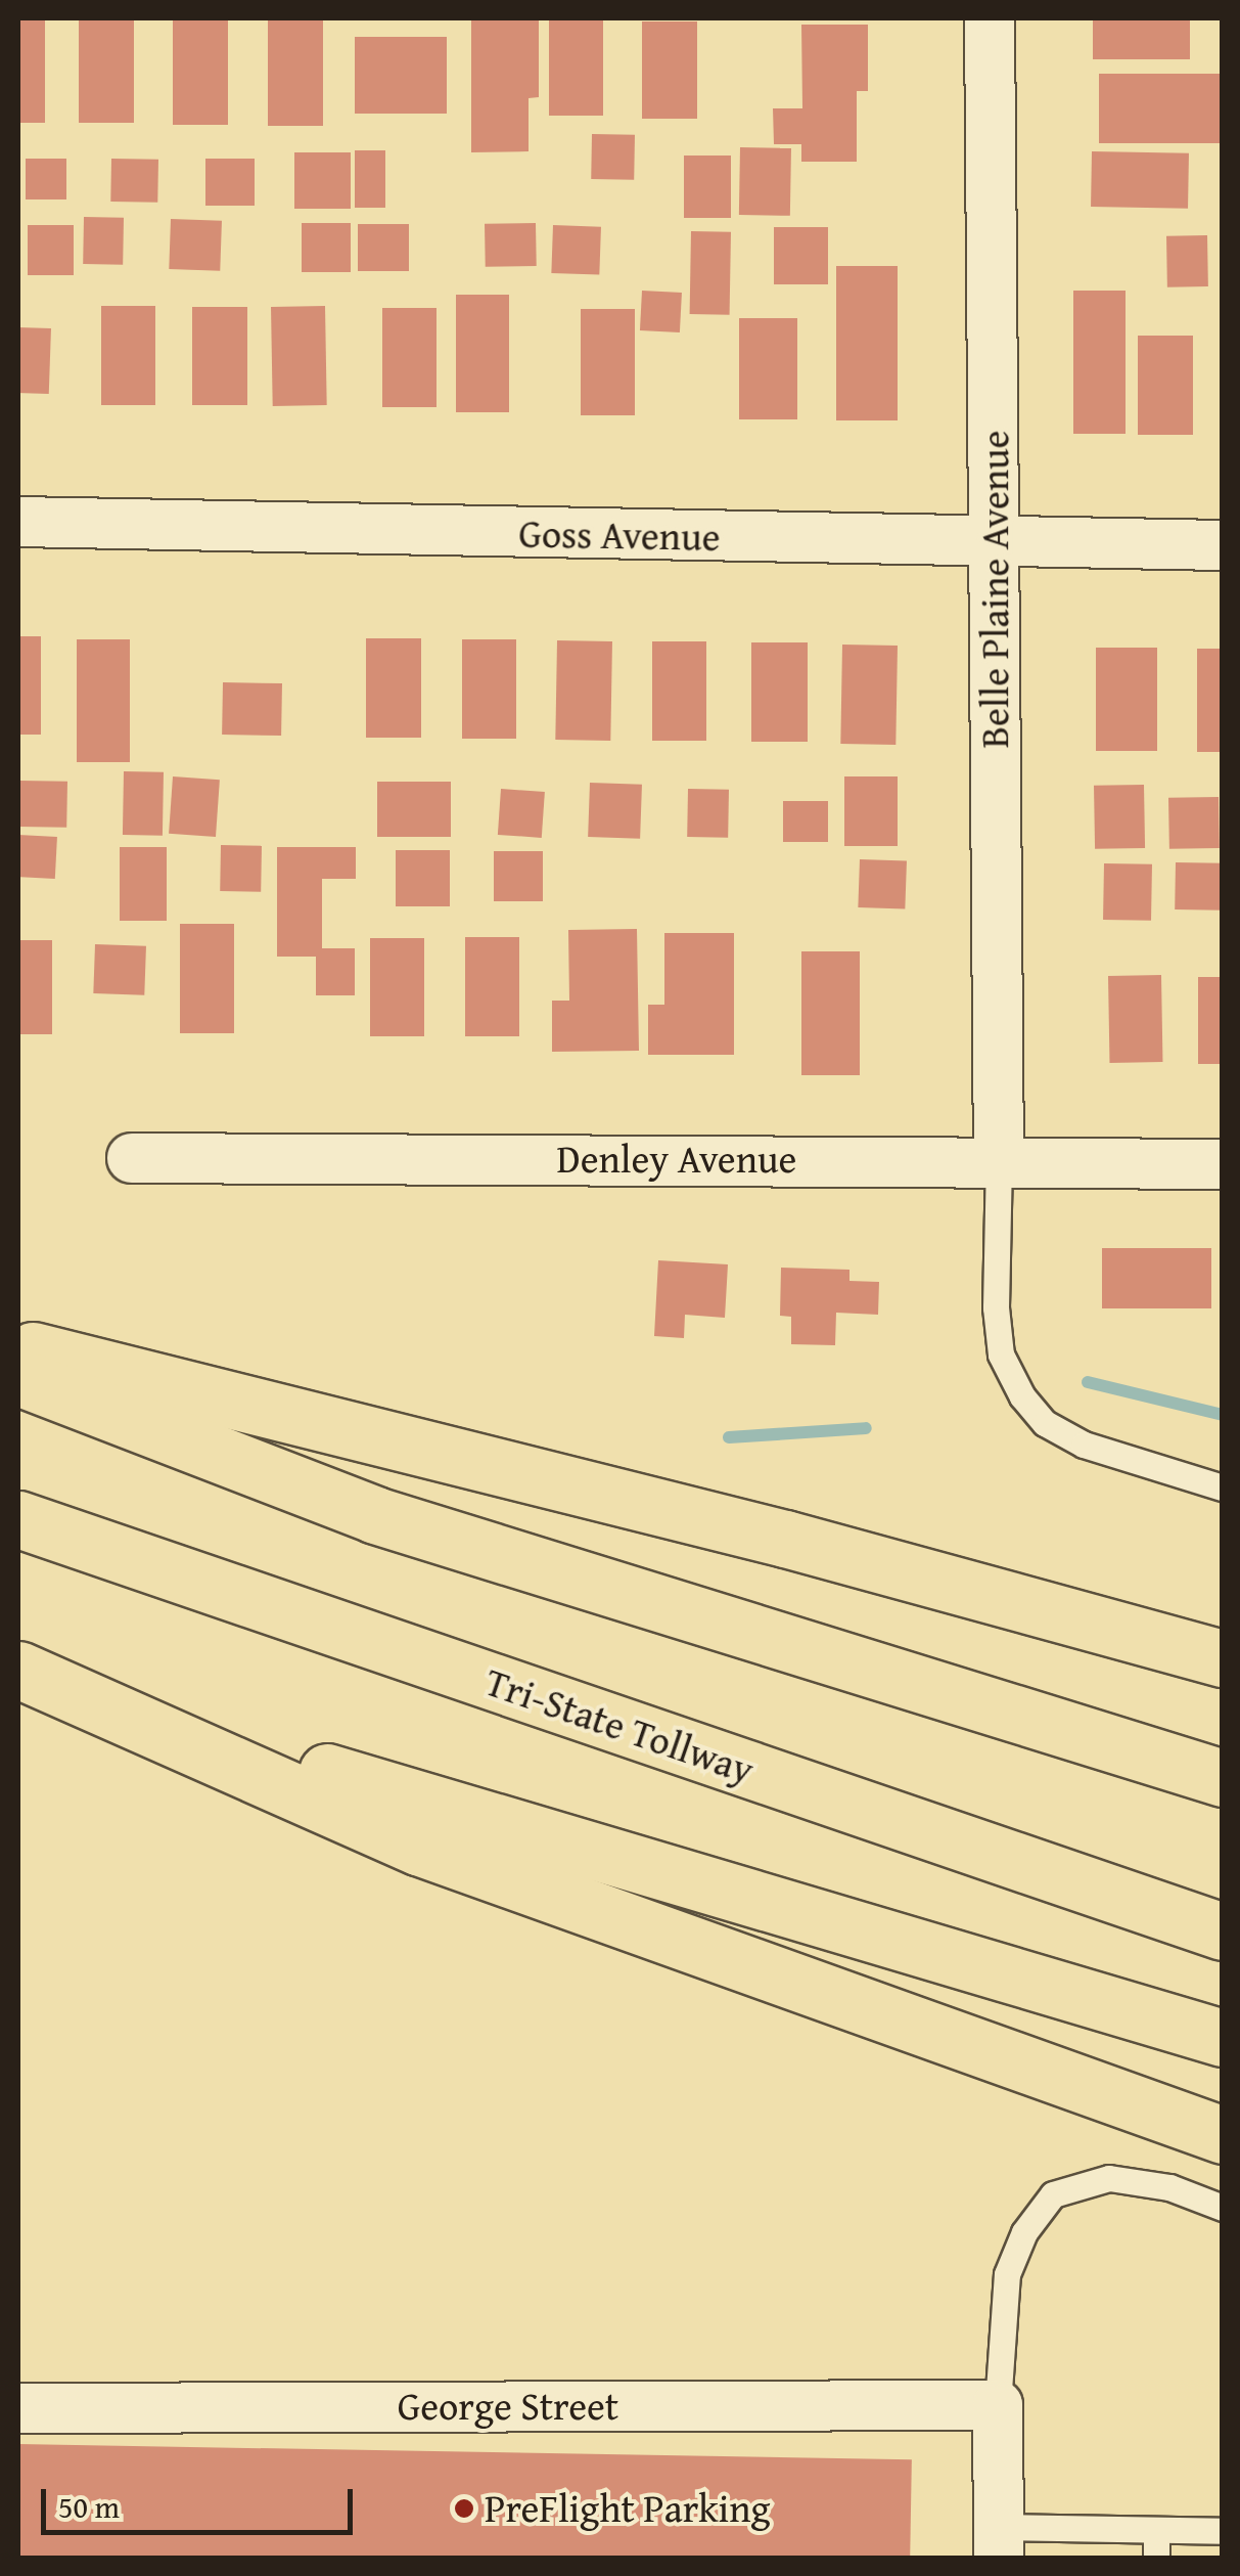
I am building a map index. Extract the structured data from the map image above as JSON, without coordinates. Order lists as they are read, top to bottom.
{
  "streets": {
    "highway": ["Tri-State Tollway"],
    "street": [
      "Goss Avenue",
      "Belle Plaine Avenue",
      "Denley Avenue",
      "George Street"
    ]
  },
  "crossings": [
    ["Goss Avenue", "Belle Plaine Avenue"],
    ["Belle Plaine Avenue", "Denley Avenue"]
  ],
  "places": ["PreFlight Parking"],
  "scale_bar": "50 m"
}
